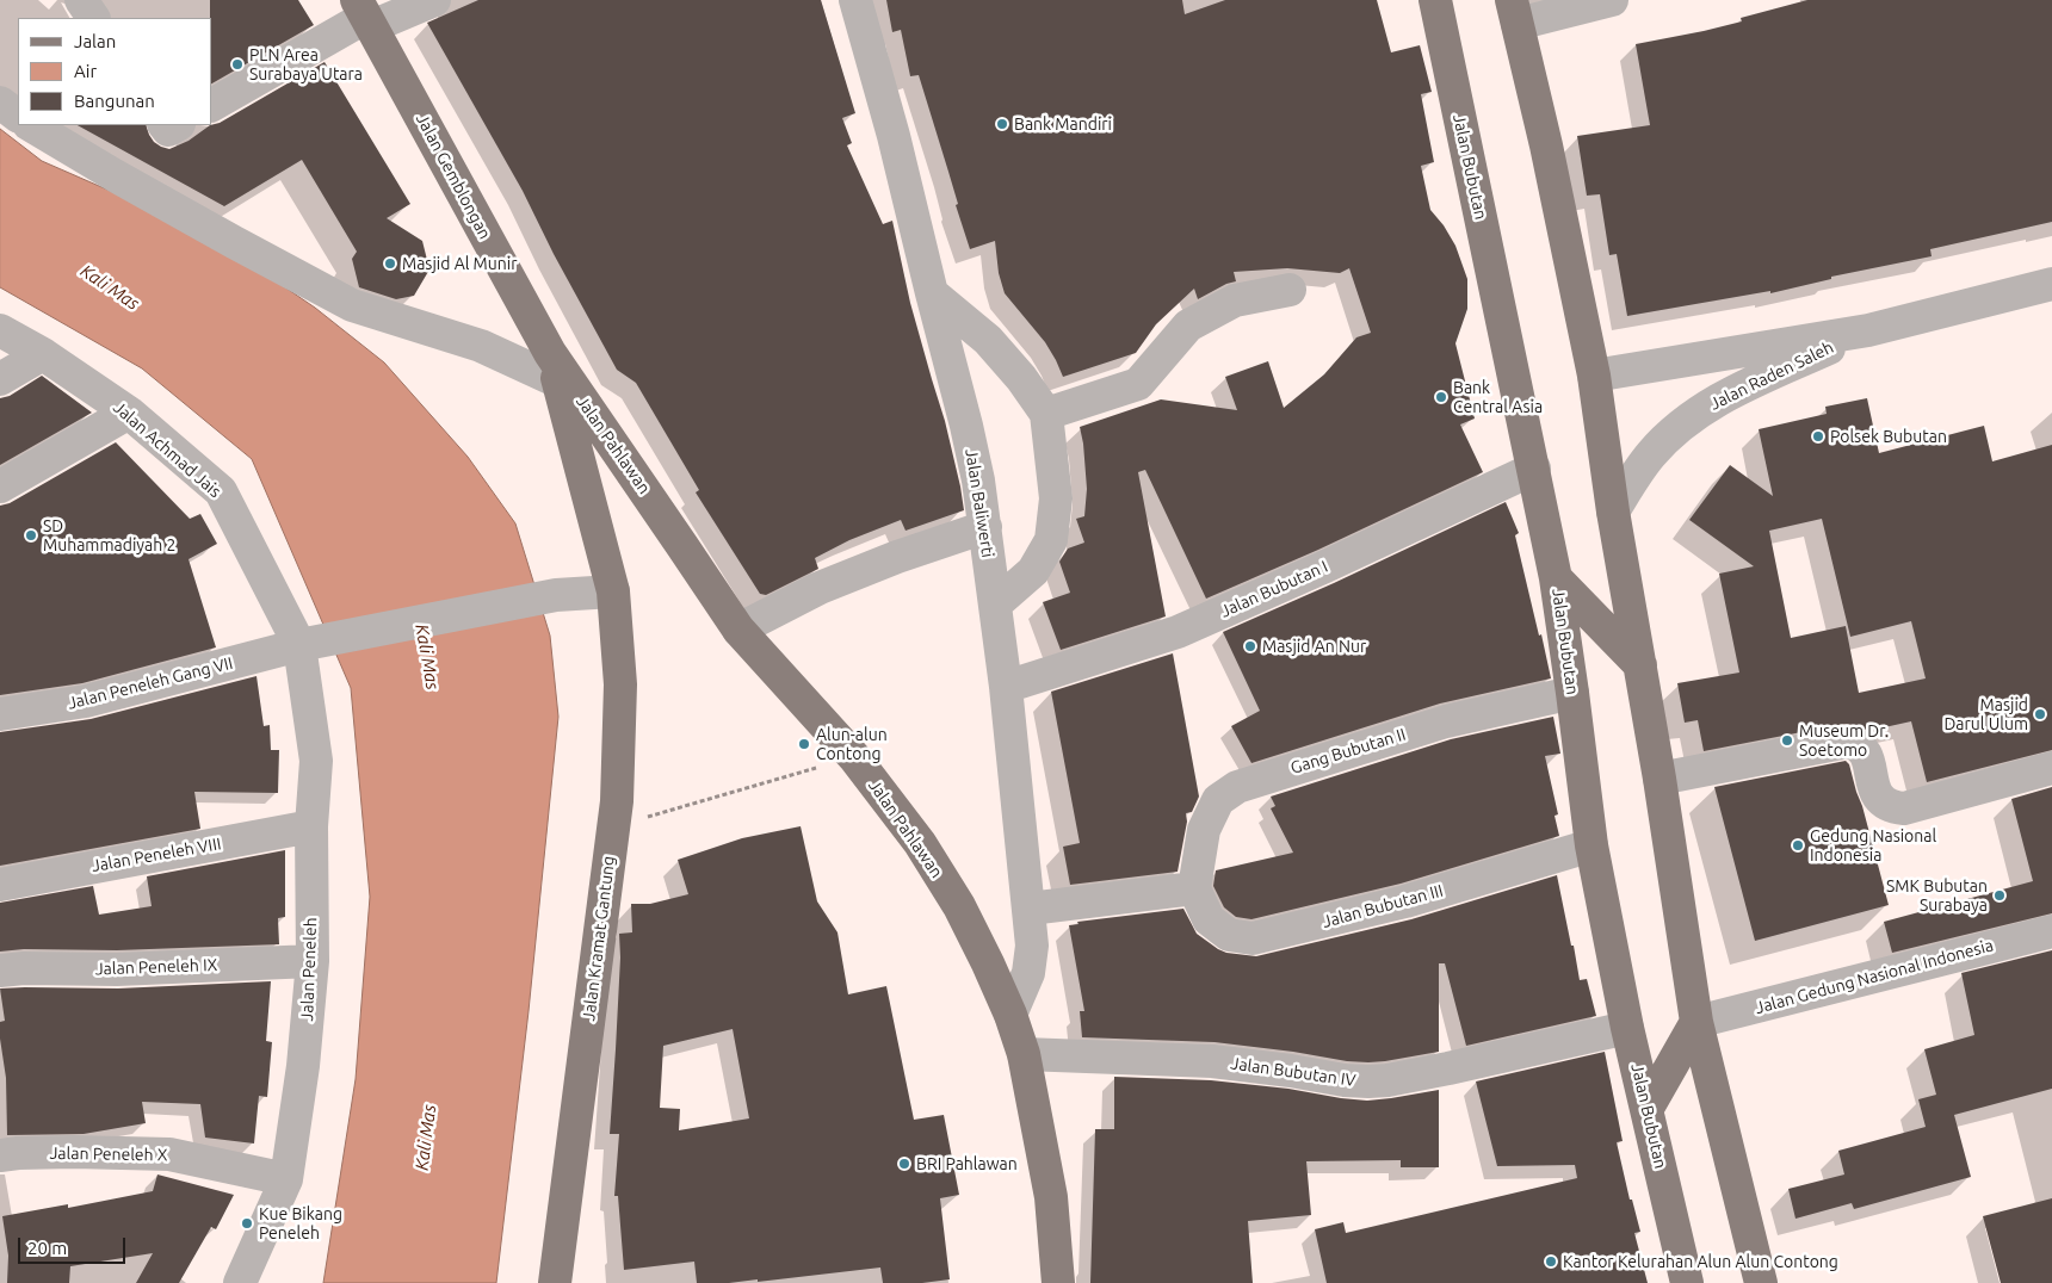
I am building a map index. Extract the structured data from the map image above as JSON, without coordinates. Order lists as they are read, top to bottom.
{
  "streets": {
    "main road": [
      "Jalan Bubutan",
      "Jalan Gemblongan",
      "Jalan Pahlawan",
      "Jalan Kramat Gantung"
    ],
    "street": [
      "Jalan Raden Saleh",
      "Jalan Achmad Jais",
      "Jalan Baliwerti",
      "Jalan Bubutan I",
      "Jalan Peneleh Gang VII",
      "Gang Bubutan II",
      "Jalan Peneleh VIII",
      "Jalan Bubutan III",
      "Jalan Peneleh IX",
      "Jalan Peneleh",
      "Jalan Gedung Nasional Indonesia",
      "Jalan Bubutan IV",
      "Jalan Peneleh X"
    ]
  },
  "crossings": [
    ["Jalan Bubutan", "Jalan Bubutan I"],
    ["Jalan Bubutan", "Gang Bubutan II"],
    ["Jalan Bubutan", "Jalan Bubutan III"],
    ["Jalan Bubutan", "Jalan Bubutan IV"],
    ["Jalan Gemblongan", "Jalan Pahlawan"],
    ["Jalan Gemblongan", "Jalan Kramat Gantung"],
    ["Jalan Pahlawan", "Jalan Baliwerti"],
    ["Jalan Pahlawan", "Jalan Kramat Gantung"],
    ["Jalan Pahlawan", "Jalan Bubutan IV"],
    ["Jalan Achmad Jais", "Jalan Peneleh Gang VII"],
    ["Jalan Achmad Jais", "Jalan Peneleh"],
    ["Jalan Baliwerti", "Jalan Bubutan I"],
    ["Jalan Peneleh Gang VII", "Jalan Peneleh"],
    ["Gang Bubutan II", "Jalan Bubutan III"],
    ["Jalan Peneleh VIII", "Jalan Peneleh"],
    ["Jalan Peneleh IX", "Jalan Peneleh"],
    ["Jalan Peneleh", "Jalan Peneleh X"]
  ],
  "water": ["Kali Mas"],
  "places": [
    "PLN Area Surabaya Utara",
    "Bank Mandiri",
    "Masjid Al Munir",
    "Bank Central Asia",
    "Polsek Bubutan",
    "SD Muhammadiyah 2",
    "Masjid An Nur",
    "Masjid Darul Ulum",
    "Museum Dr. Soetomo",
    "Alun-alun Contong",
    "Gedung Nasional Indonesia",
    "SMK Bubutan Surabaya",
    "BRI Pahlawan",
    "Kue Bikang Peneleh",
    "Kantor Kelurahan Alun Alun Contong"
  ],
  "legend": ["Jalan", "Air", "Bangunan"],
  "scale_bar": "20 m"
}
